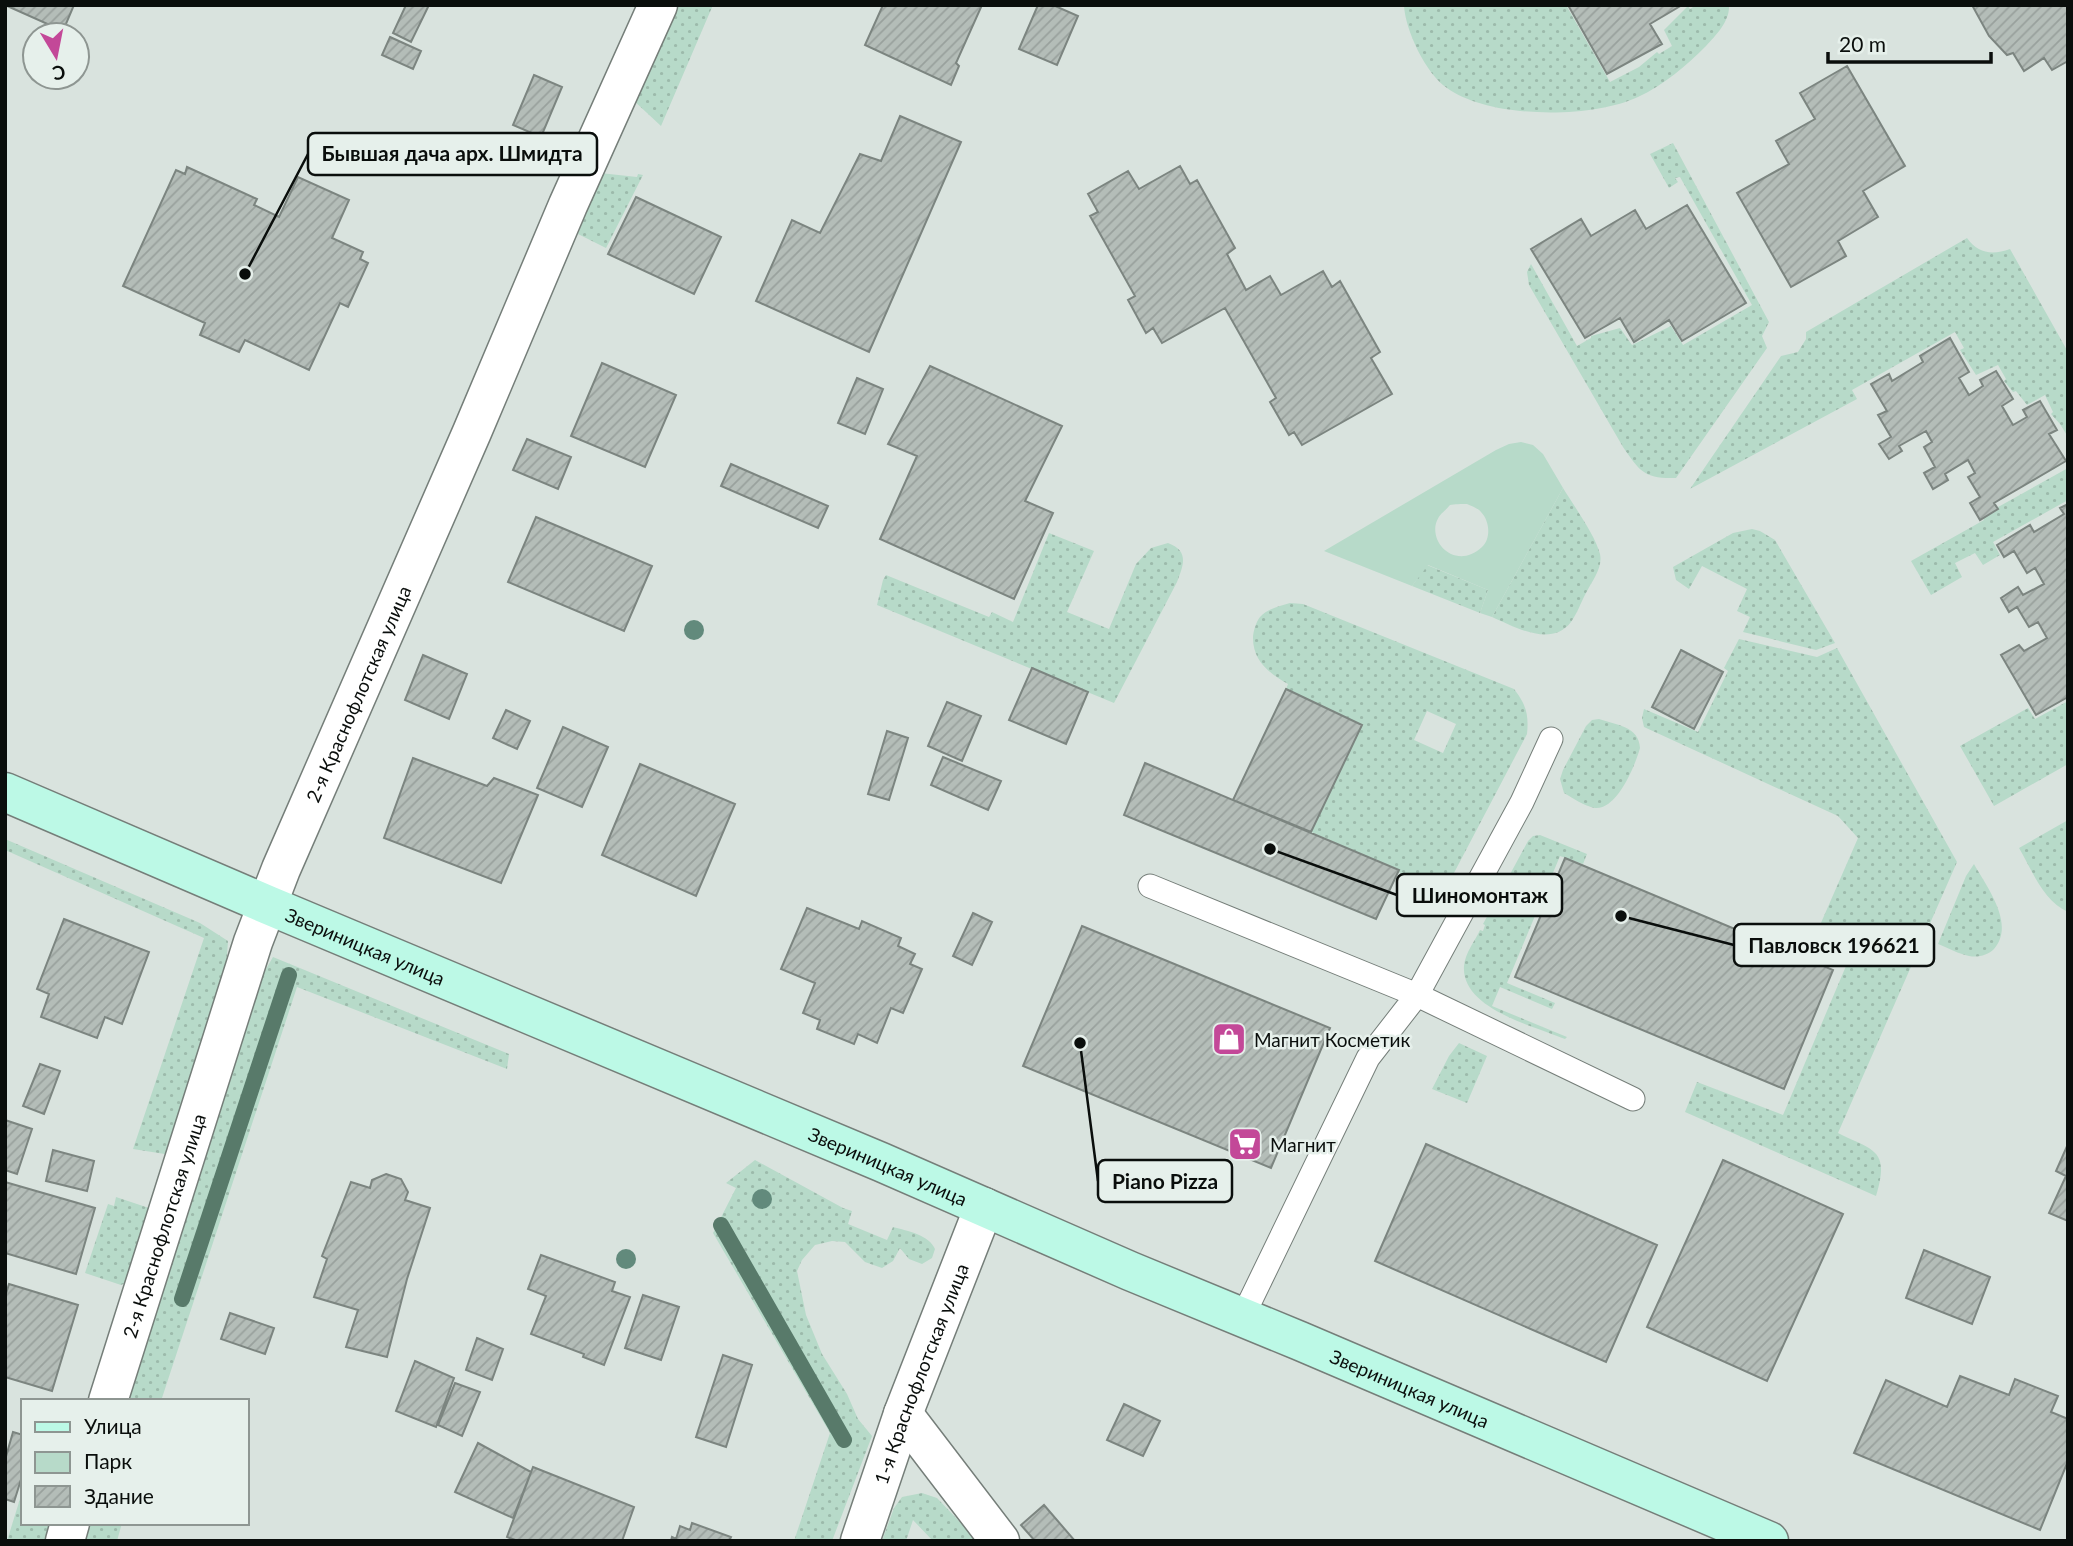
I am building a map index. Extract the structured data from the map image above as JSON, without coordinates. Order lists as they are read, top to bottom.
{
  "streets": {
    "street": ["2-я Краснофлотская улица", "Звериницкая улица", "1-я Краснофлотская улица"]
  },
  "crossings": [
    ["2-я Краснофлотская улица", "Звериницкая улица"],
    ["Звериницкая улица", "1-я Краснофлотская улица"]
  ],
  "places": {
    "other": [
      "Бывшая дача арх. Шмидта",
      "Шиномонтаж",
      "Павловск 196621",
      "Piano Pizza"
    ],
    "shop": ["Магнит Косметик"],
    "supermarket": ["Магнит"]
  },
  "legend": ["Улица", "Парк", "Здание"],
  "scale_bar": "20 m",
  "north": "bottom"
}
